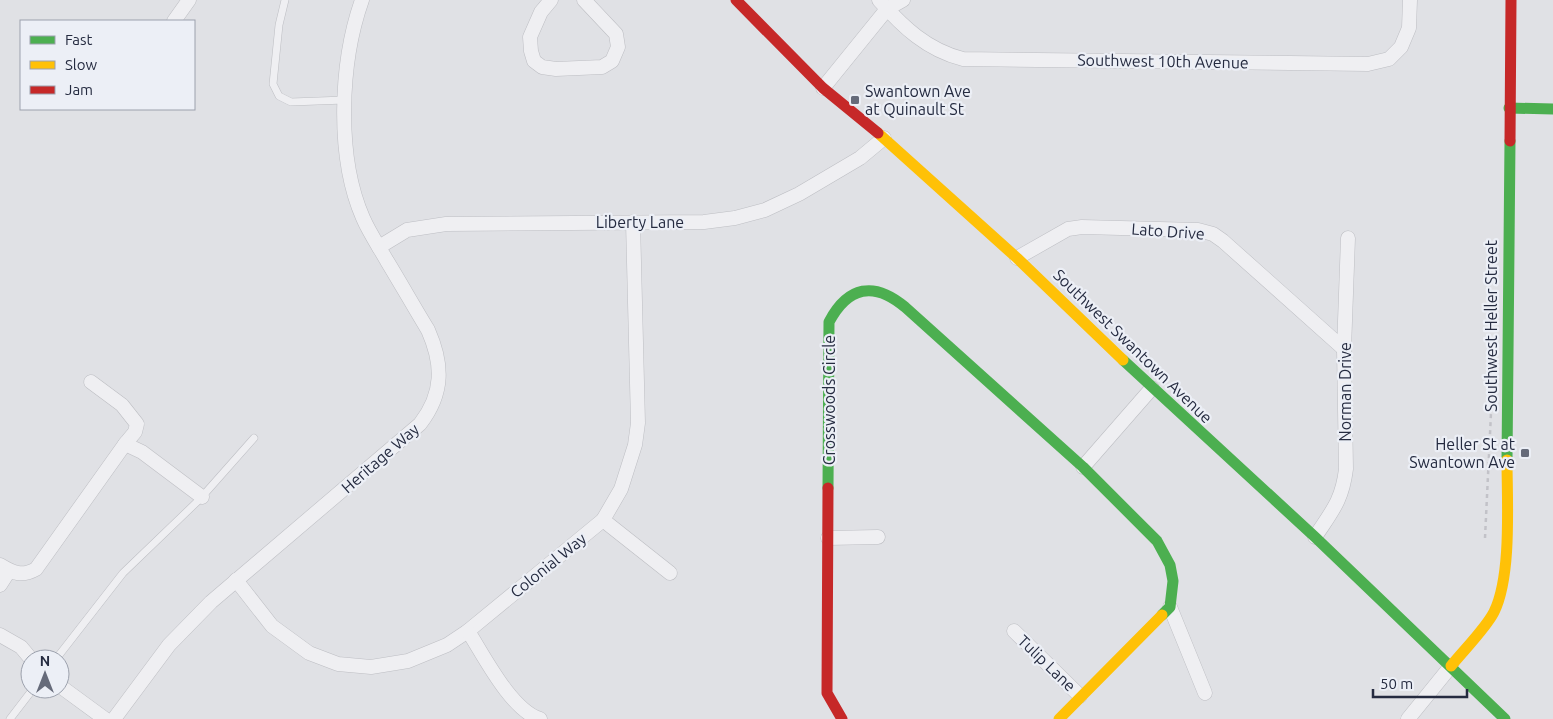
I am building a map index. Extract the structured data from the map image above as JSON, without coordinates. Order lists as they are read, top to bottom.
{
  "streets": {
    "street": [
      "Southwest 10th Avenue",
      "Liberty Lane",
      "Lato Drive",
      "Southwest Heller Street",
      "Southwest Swantown Avenue",
      "Norman Drive",
      "Crosswoods Circle",
      "Heritage Way",
      "Colonial Way",
      "Tulip Lane"
    ]
  },
  "crossings": [
    ["Liberty Lane", "Southwest Swantown Avenue"],
    ["Liberty Lane", "Heritage Way"],
    ["Liberty Lane", "Colonial Way"],
    ["Lato Drive", "Southwest Swantown Avenue"],
    ["Lato Drive", "Norman Drive"],
    ["Southwest Heller Street", "Southwest Swantown Avenue"],
    ["Southwest Swantown Avenue", "Norman Drive"],
    ["Heritage Way", "Colonial Way"]
  ],
  "places": {
    "transit": ["Swantown Ave at Quinault St", "Heller St at Swantown Ave"]
  },
  "legend": ["Fast", "Slow", "Jam"],
  "scale_bar": "50 m",
  "north": "top"
}
